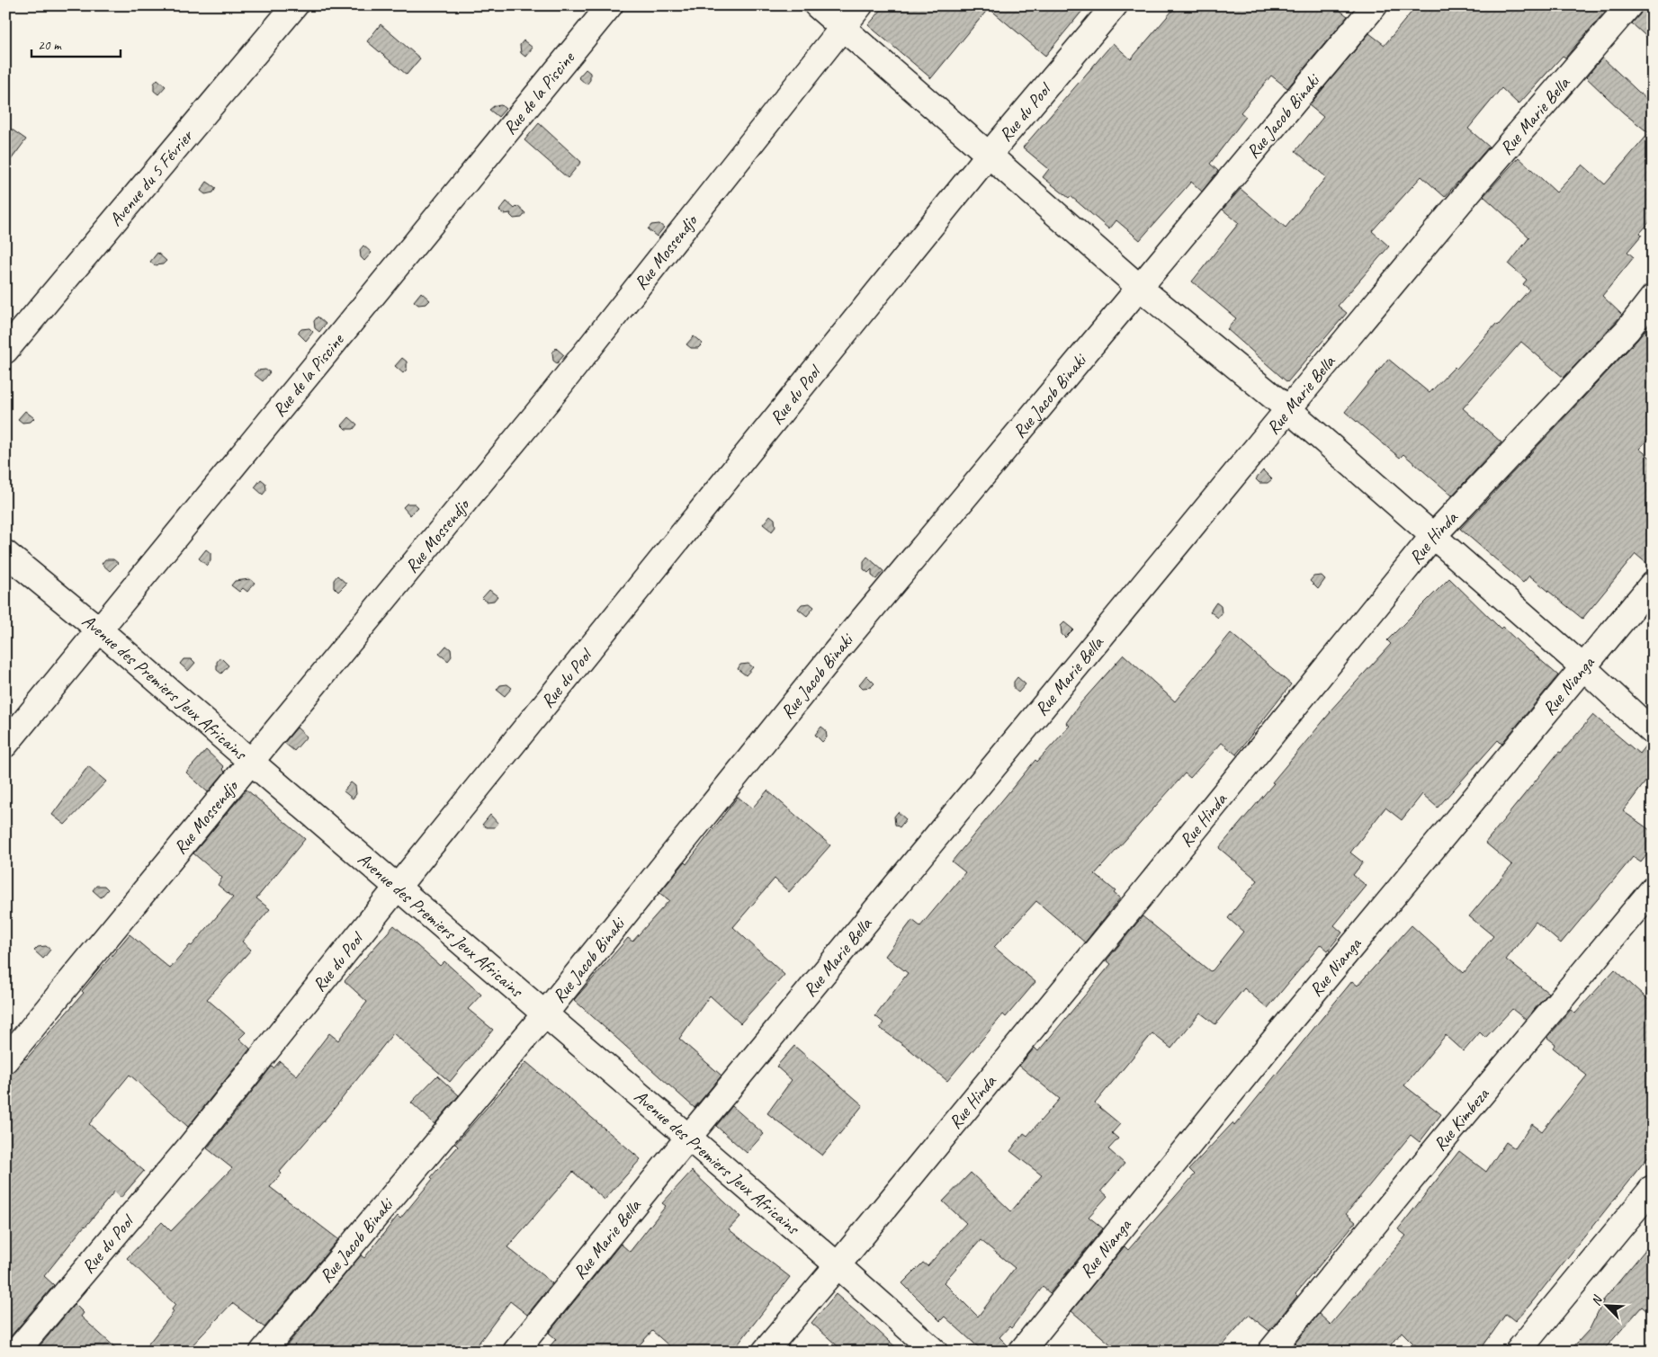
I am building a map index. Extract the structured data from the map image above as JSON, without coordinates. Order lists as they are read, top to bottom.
{
  "streets": {
    "street": [
      "Rue de la Piscine",
      "Rue du Pool",
      "Rue Marie Bella",
      "Rue Jacob Binaki",
      "Avenue du 5 Février",
      "Rue Mossendjo",
      "Rue Hinda",
      "Rue Nianga",
      "Avenue des Premiers Jeux Africains",
      "Rue Kimbeza"
    ]
  },
  "crossings": [
    ["Rue de la Piscine", "Avenue des Premiers Jeux Africains"],
    ["Rue du Pool", "Avenue des Premiers Jeux Africains"],
    ["Rue Marie Bella", "Avenue des Premiers Jeux Africains"],
    ["Rue Jacob Binaki", "Avenue des Premiers Jeux Africains"],
    ["Rue Mossendjo", "Avenue des Premiers Jeux Africains"],
    ["Rue Hinda", "Avenue des Premiers Jeux Africains"]
  ],
  "scale_bar": "20 m",
  "north": "top left"
}
